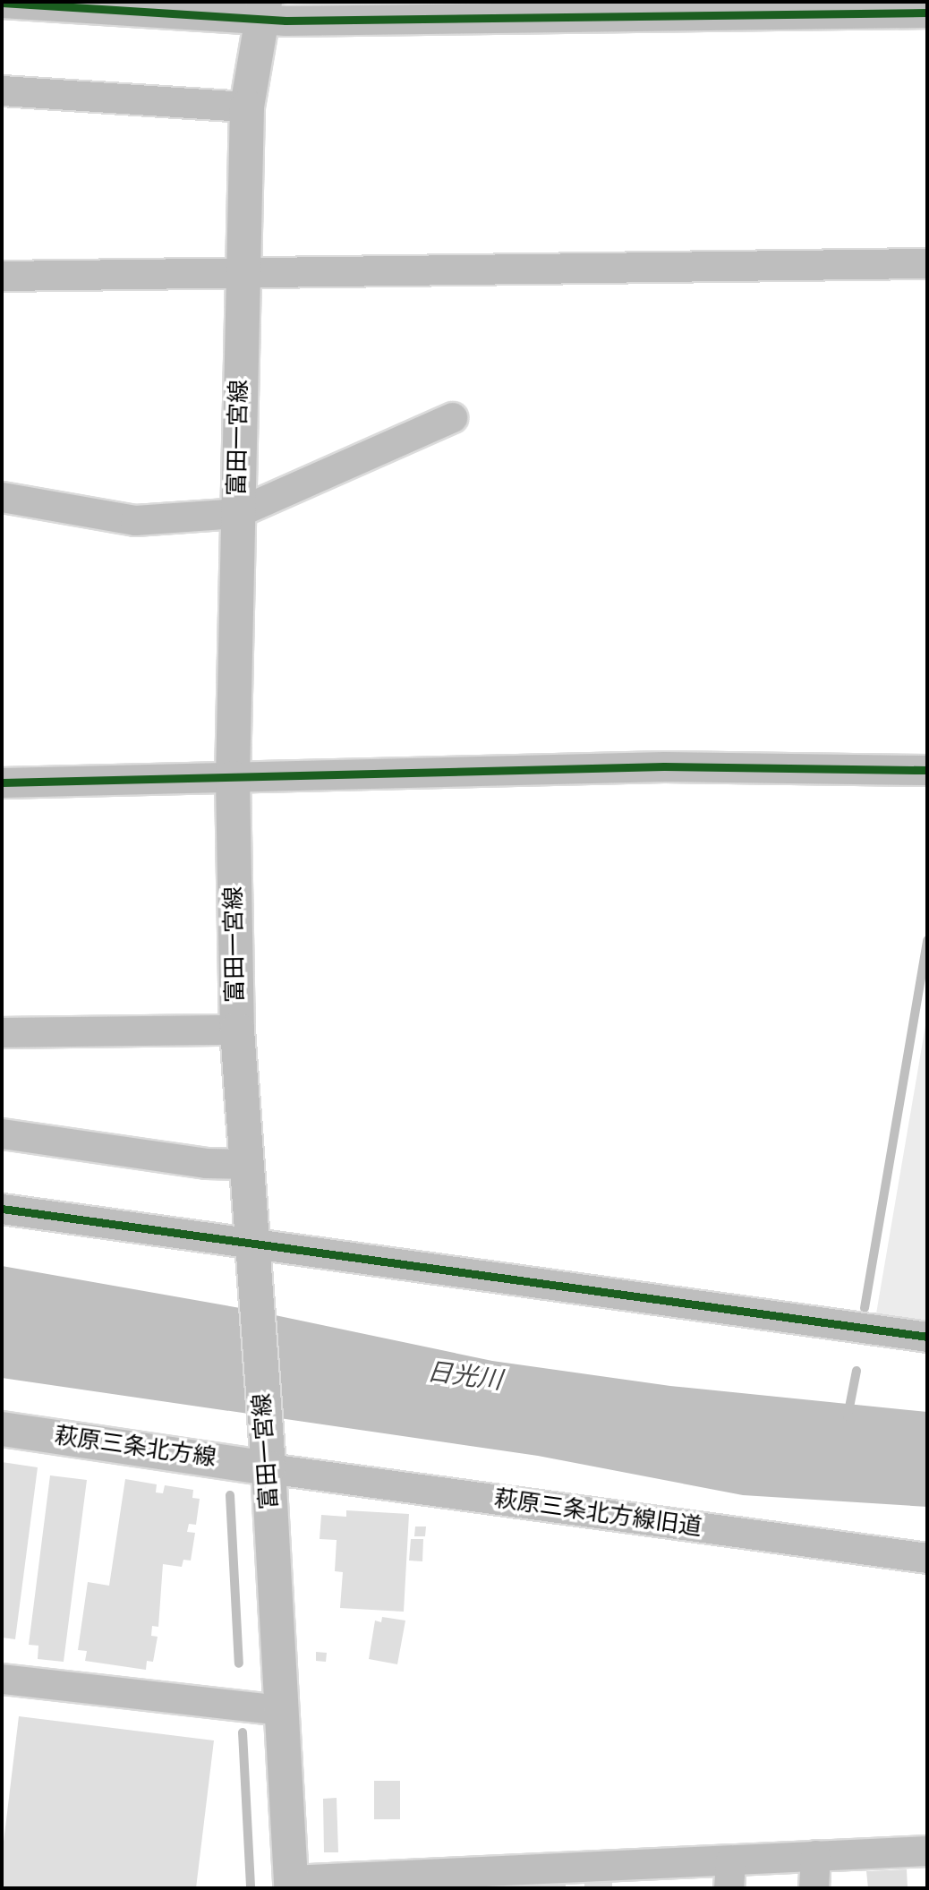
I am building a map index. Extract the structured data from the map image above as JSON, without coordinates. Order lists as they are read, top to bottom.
{
  "streets": {
    "main road": ["富田一宮線", "萩原三条北方線"],
    "street": ["萩原三条北方線旧道"]
  },
  "crossings": [
    ["富田一宮線", "萩原三条北方線"],
    ["富田一宮線", "萩原三条北方線旧道"],
    ["萩原三条北方線", "萩原三条北方線旧道"]
  ],
  "water": ["日光川"]
}
